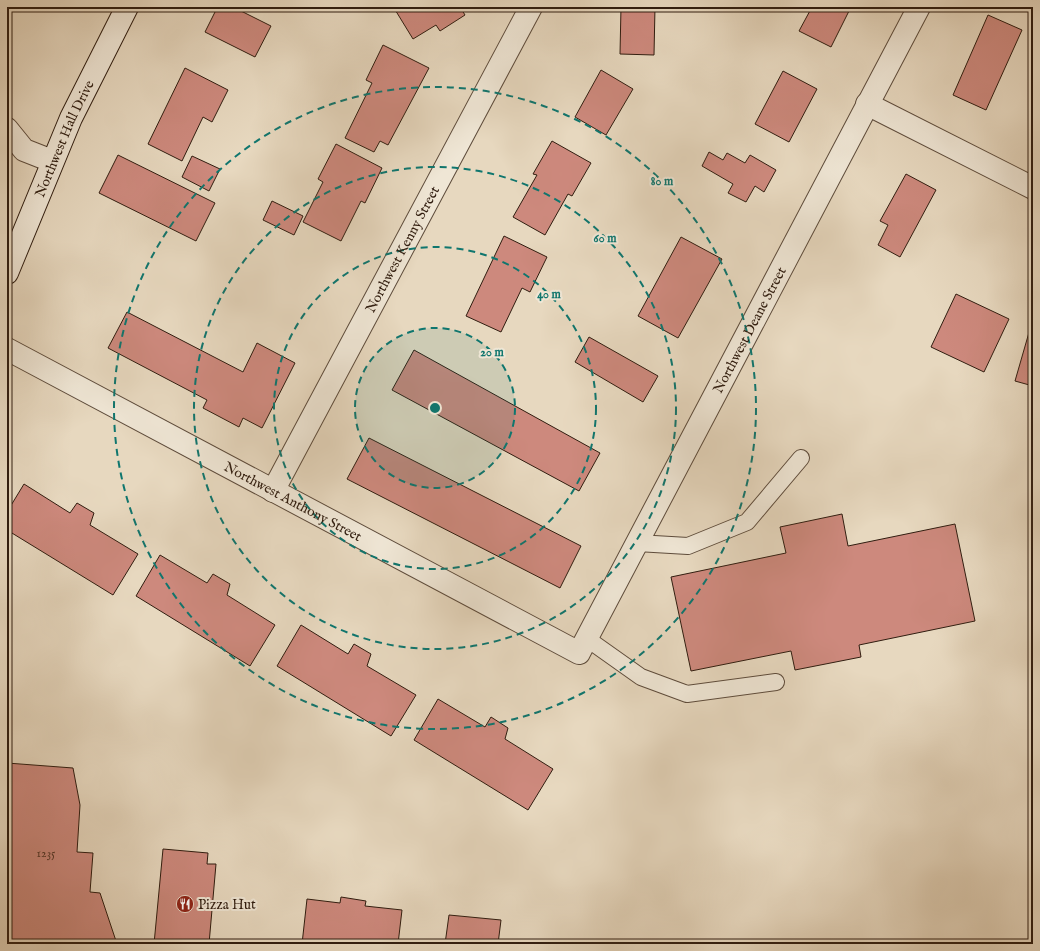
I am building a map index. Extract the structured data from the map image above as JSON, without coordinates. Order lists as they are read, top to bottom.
{
  "streets": {
    "street": [
      "Northwest Hall Drive",
      "Northwest Kenny Street",
      "Northwest Deane Street",
      "Northwest Anthony Street"
    ]
  },
  "crossings": [
    ["Northwest Kenny Street", "Northwest Anthony Street"],
    ["Northwest Deane Street", "Northwest Anthony Street"]
  ],
  "places": {
    "restaurant": ["Pizza Hut"]
  },
  "house_numbers": ["1235"],
  "rings": [
    "80 m",
    "60 m",
    "40 m",
    "20 m"
  ]
}
